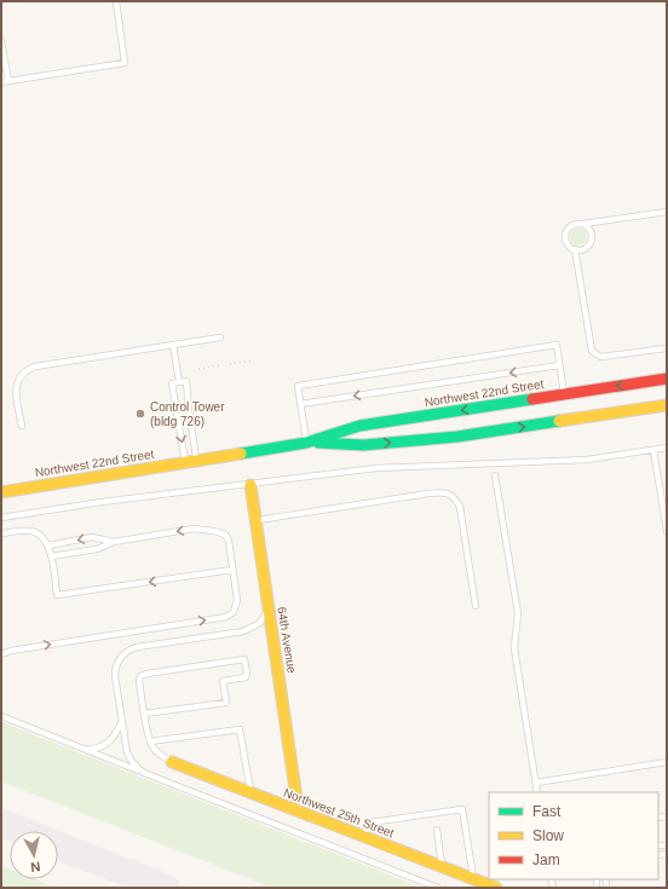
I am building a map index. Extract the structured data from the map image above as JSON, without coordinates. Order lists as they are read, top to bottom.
{
  "streets": {
    "street": ["Northwest 22nd Street", "64th Avenue", "Northwest 25th Street"]
  },
  "places": ["Control Tower (bldg 726)"],
  "legend": ["Fast", "Slow", "Jam"],
  "north": "bottom"
}
